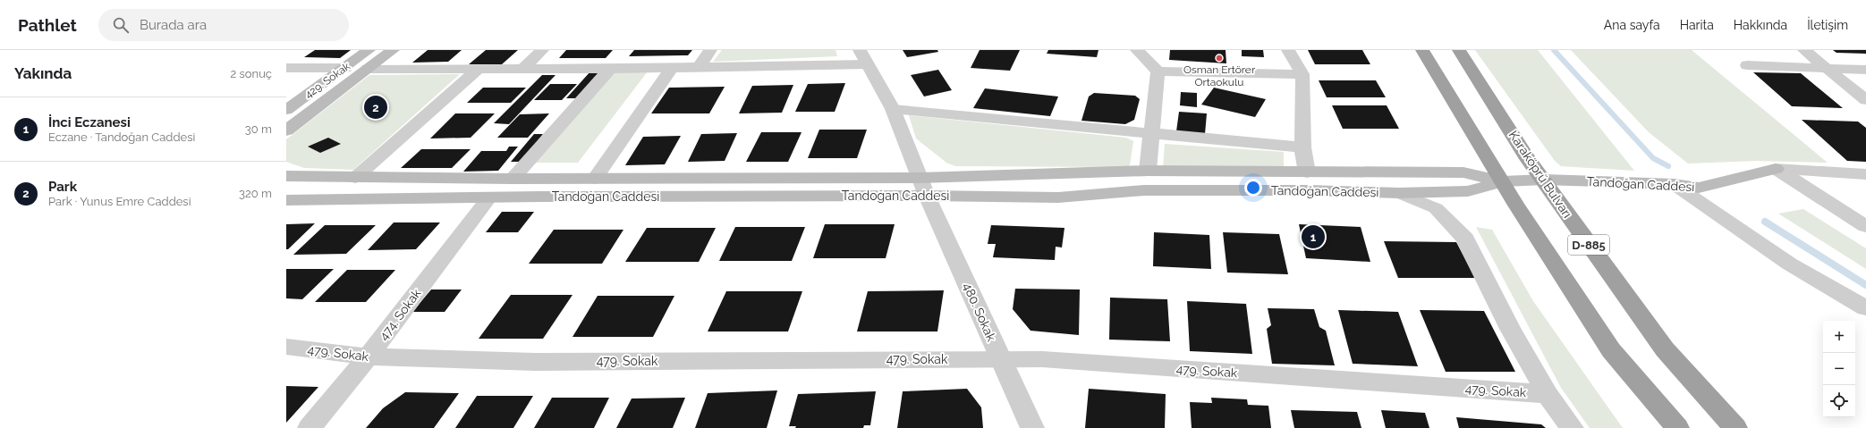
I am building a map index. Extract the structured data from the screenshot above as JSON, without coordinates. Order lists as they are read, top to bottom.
{
  "streets": {
    "highway": ["Karaköprü Bulvarı", "D-885"],
    "main road": ["429. Sokak", "Tandoğan Caddesi"],
    "street": ["480. Sokak", "474. Sokak", "479. Sokak"]
  },
  "crossings": [
    ["Karaköprü Bulvarı", "Tandoğan Caddesi"],
    ["Tandoğan Caddesi", "D-885"],
    ["Tandoğan Caddesi", "480. Sokak"],
    ["Tandoğan Caddesi", "474. Sokak"],
    ["480. Sokak", "479. Sokak"],
    ["474. Sokak", "479. Sokak"]
  ],
  "places": ["Osman Ertörer Ortaokulu"],
  "page": {
    "header": "Pathlet",
    "search": "Burada ara",
    "nav": [
      "Ana sayfa",
      "Harita",
      "Hakkında",
      "İletişim"
    ],
    "heading": ["Yakında", "2 sonuç"],
    "pins": ["2", "1"],
    "list": [
      {
        "mark": "1",
        "name": "İnci Eczanesi",
        "note": "Eczane · Tandoğan Caddesi",
        "value": "30 m"
      },
      {
        "mark": "2",
        "name": "Park",
        "note": "Park · Yunus Emre Caddesi",
        "value": "320 m"
      }
    ],
    "map_buttons": ["+", "−"]
  }
}
